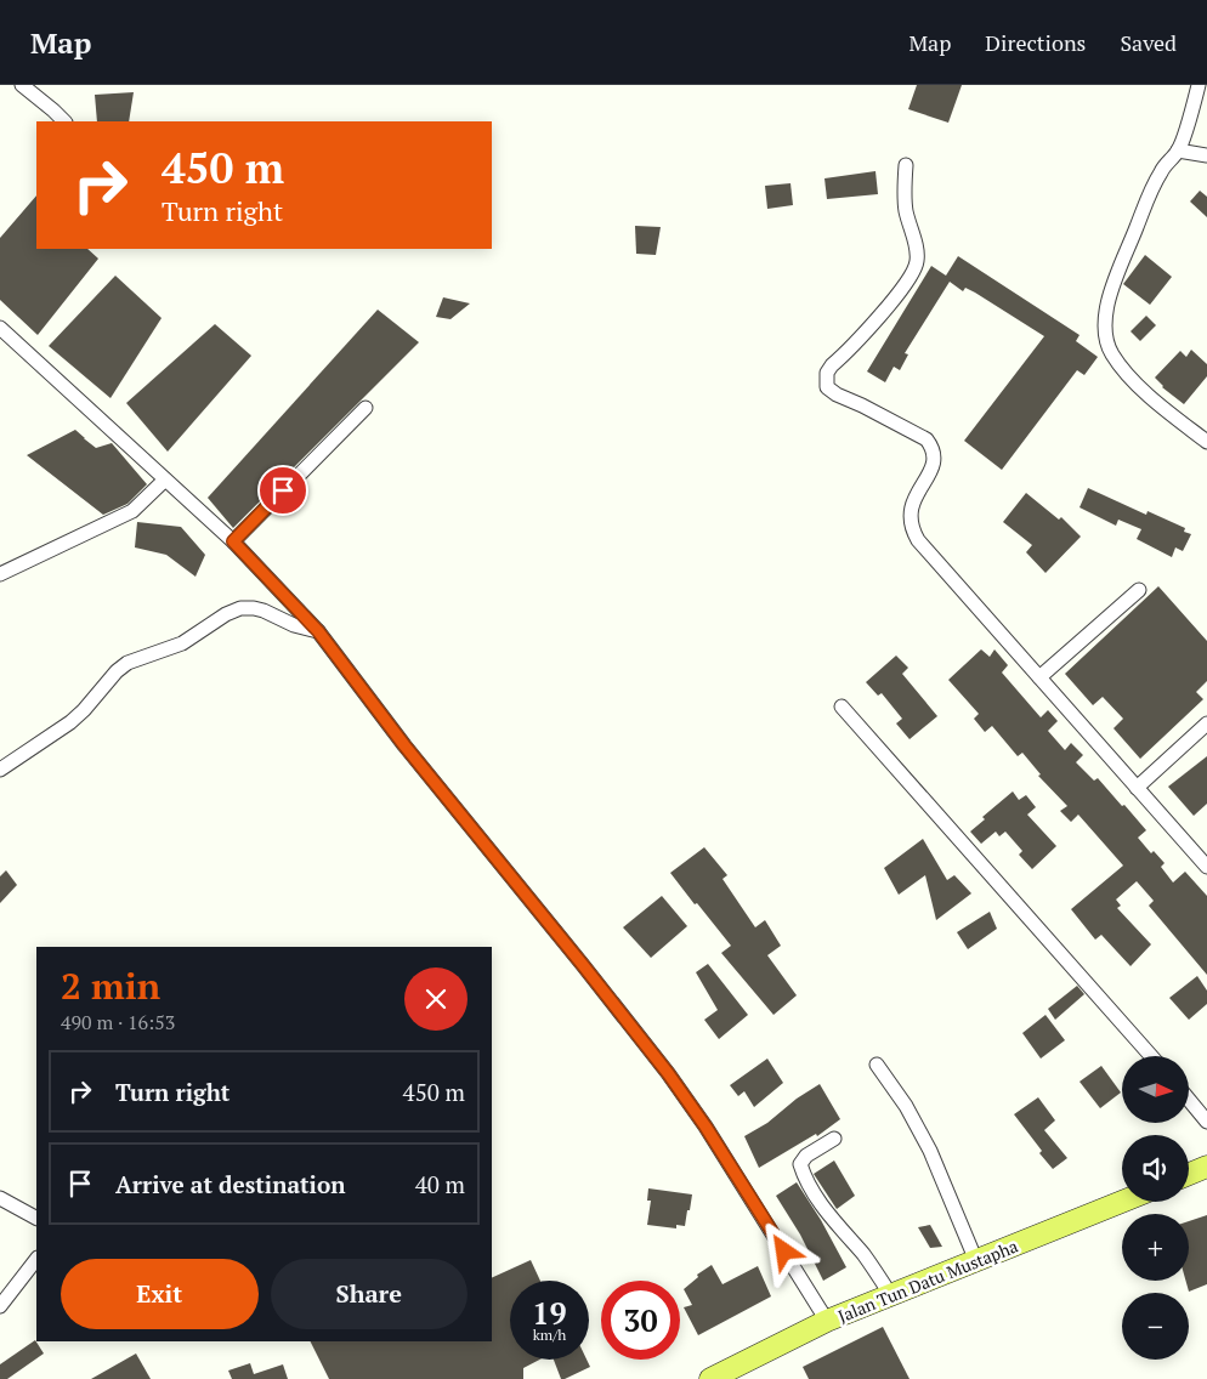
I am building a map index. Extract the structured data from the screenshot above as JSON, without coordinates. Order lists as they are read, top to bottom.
{
  "streets": {
    "main road": ["Jalan Tun Datu Mustapha"]
  },
  "north": "right",
  "page": {
    "header": "Map",
    "nav": ["Map", "Directions", "Saved"],
    "turn": ["450 m", "Turn right"],
    "heading": ["2 min", "490 m · 16:53"],
    "list": [
      {
        "name": "Turn right",
        "value": "450 m"
      },
      {
        "name": "Arrive at destination",
        "value": "40 m"
      }
    ],
    "map_buttons": ["+", "−"],
    "buttons": ["Exit", "Share"],
    "speed": "19 km/h",
    "limit": "30"
  }
}
